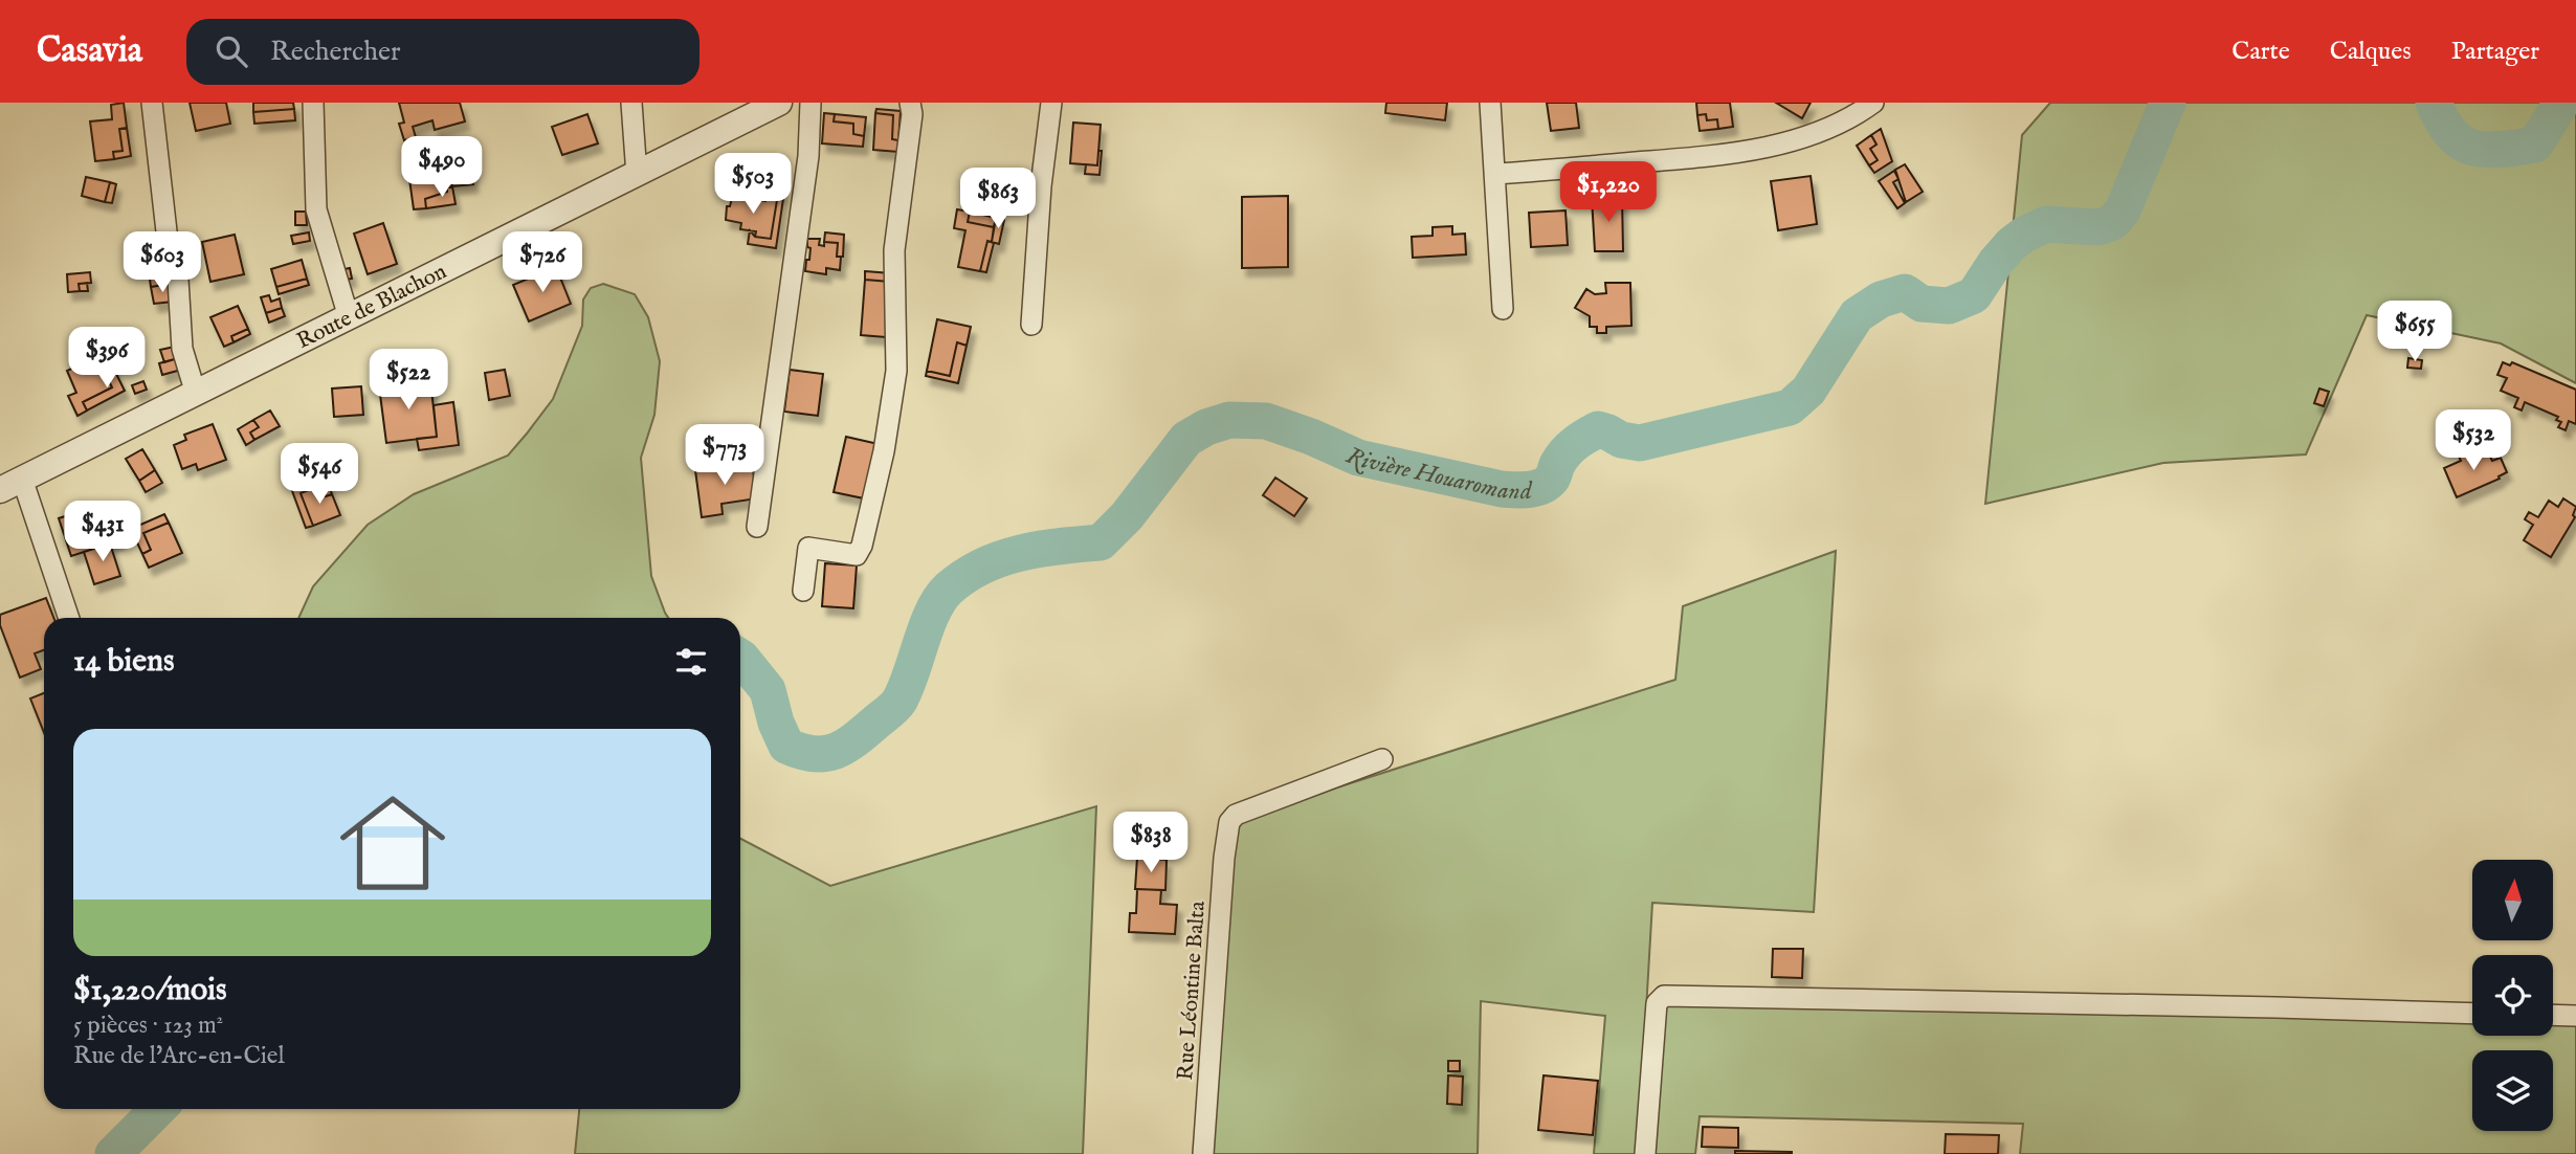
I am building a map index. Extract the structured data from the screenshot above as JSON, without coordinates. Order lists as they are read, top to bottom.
{
  "streets": {
    "street": ["Route de Blachon", "Rue Léontine Balta"]
  },
  "water": ["Rivière Houaromand"],
  "north": "top",
  "page": {
    "header": "Casavia",
    "search": "Rechercher",
    "nav": ["Carte", "Calques", "Partager"],
    "price": [
      "$490",
      "$503",
      "$1,220",
      "$863",
      "$603",
      "$726",
      "$655",
      "$396",
      "$522",
      "$532",
      "$773",
      "$546",
      "$431",
      "$838"
    ],
    "heading": "14 biens",
    "list": [
      {
        "name": "$1,220/mois",
        "note": "5 pièces · 123 m² · Rue de l'Arc-en-Ciel"
      }
    ]
  }
}
